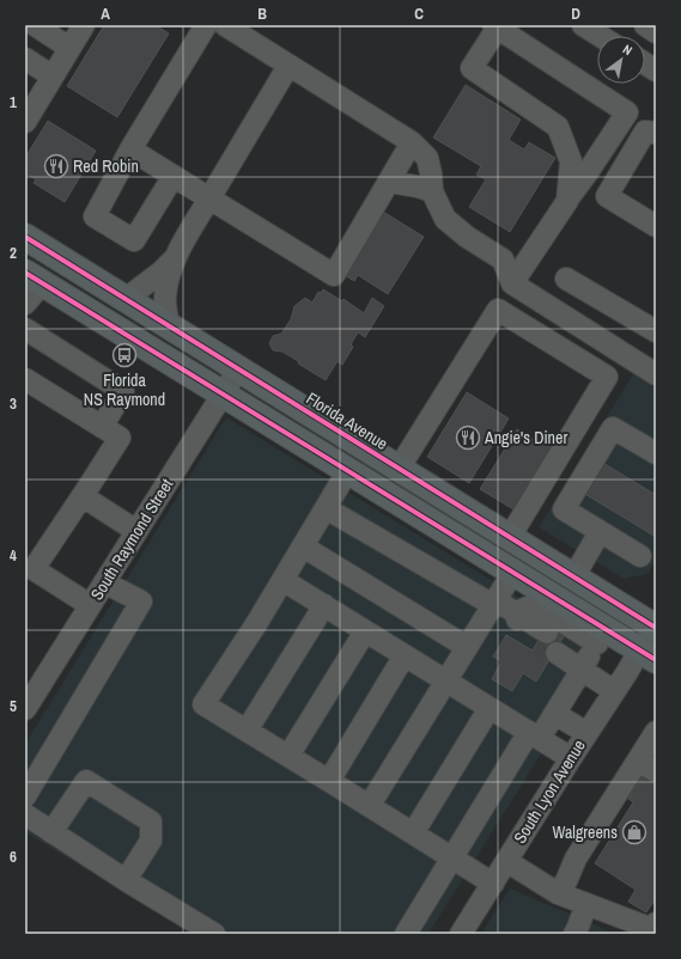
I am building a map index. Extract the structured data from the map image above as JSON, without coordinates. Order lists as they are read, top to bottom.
{
  "streets": {
    "main road": ["Florida Avenue"],
    "street": ["South Raymond Street", "South Lyon Avenue"]
  },
  "crossings": [
    ["Florida Avenue", "South Raymond Street"],
    ["Florida Avenue", "South Lyon Avenue"]
  ],
  "places": {
    "restaurant": ["Red Robin", "Angie's Diner"],
    "bus stop": ["Florida NS Raymond"],
    "shop": ["Walgreens"]
  },
  "north": "top right",
  "grid": {
    "columns": [
      "A",
      "B",
      "C",
      "D"
    ],
    "rows": [
      "1",
      "2",
      "3",
      "4",
      "5",
      "6"
    ]
  }
}
